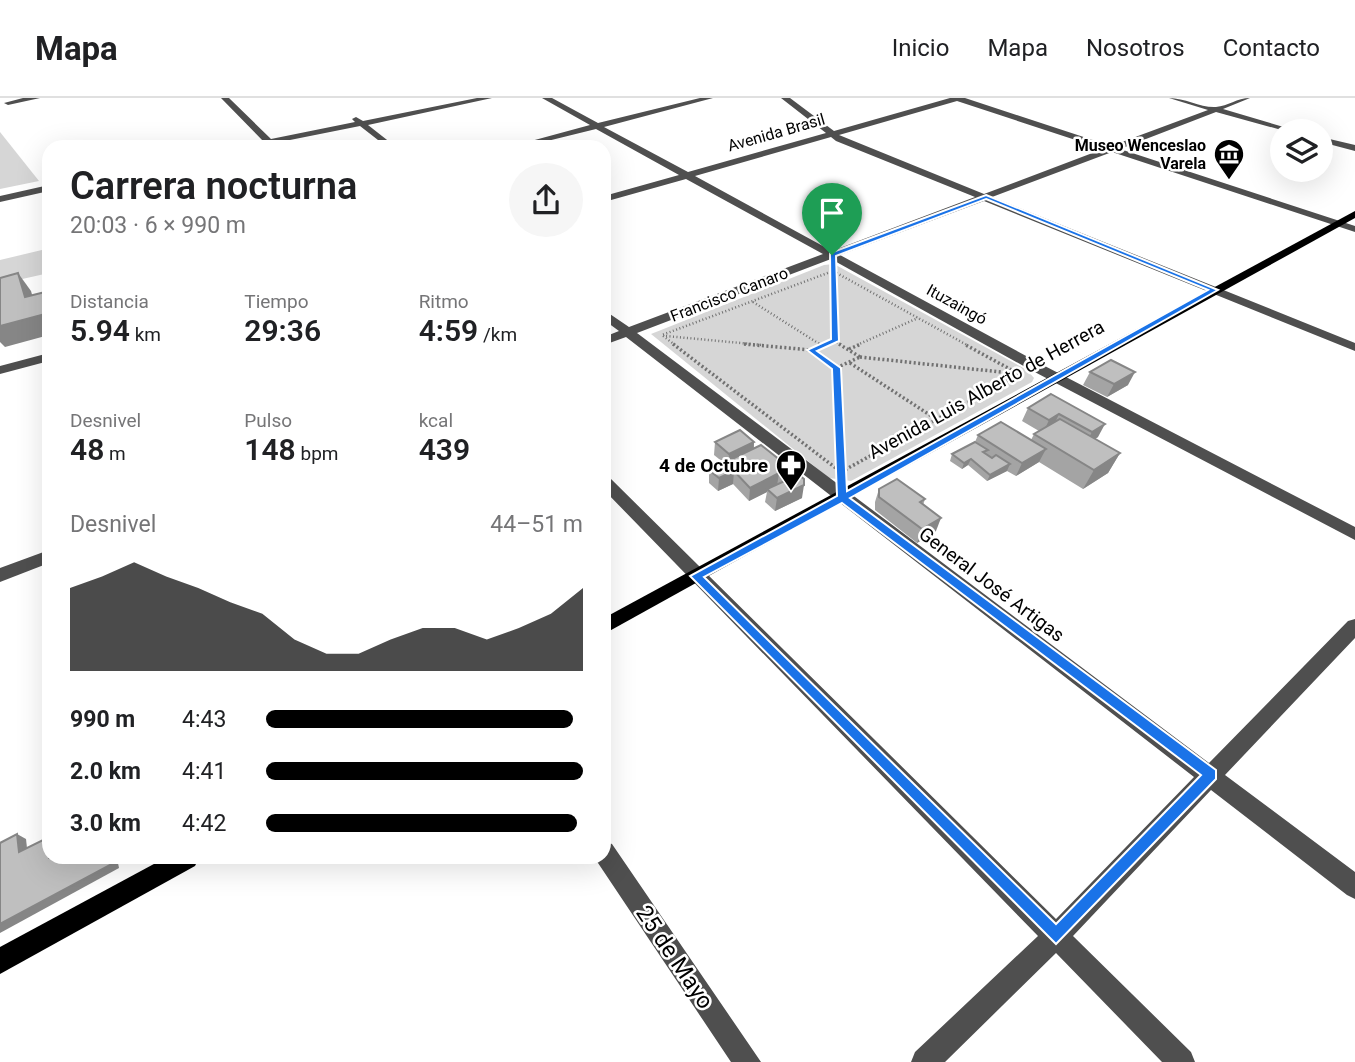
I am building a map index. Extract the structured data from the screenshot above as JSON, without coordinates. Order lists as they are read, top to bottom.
{
  "streets": {
    "main road": ["Avenida Luis Alberto de Herrera"],
    "street": [
      "Avenida Brasil",
      "Francisco Canaro",
      "Ituzaingó",
      "General José Artigas",
      "25 de Mayo"
    ]
  },
  "crossings": [
    ["Avenida Brasil", "Ituzaingó"],
    ["Francisco Canaro", "Ituzaingó"],
    ["Francisco Canaro", "General José Artigas"],
    ["Ituzaingó", "Avenida Luis Alberto de Herrera"],
    ["Avenida Luis Alberto de Herrera", "General José Artigas"]
  ],
  "places": {
    "museum": ["Museo Wenceslao Varela"],
    "pharmacy": ["4 de Octubre"]
  },
  "page": {
    "header": "Mapa",
    "nav": [
      "Inicio",
      "Mapa",
      "Nosotros",
      "Contacto"
    ],
    "heading": ["Carrera nocturna", "20:03 · 6 × 990 m"],
    "stats": [
      ["Distancia", "5.94 km"],
      ["Tiempo", "29:36"],
      ["Ritmo", "4:59 /km"],
      ["Desnivel", "48 m"],
      ["Pulso", "148 bpm"],
      ["kcal", "439"]
    ],
    "chart": ["Desnivel", "44–51 m"],
    "list": [
      {
        "name": "990 m",
        "note": "4:43"
      },
      {
        "name": "2.0 km",
        "note": "4:41"
      },
      {
        "name": "3.0 km",
        "note": "4:42"
      }
    ]
  }
}
